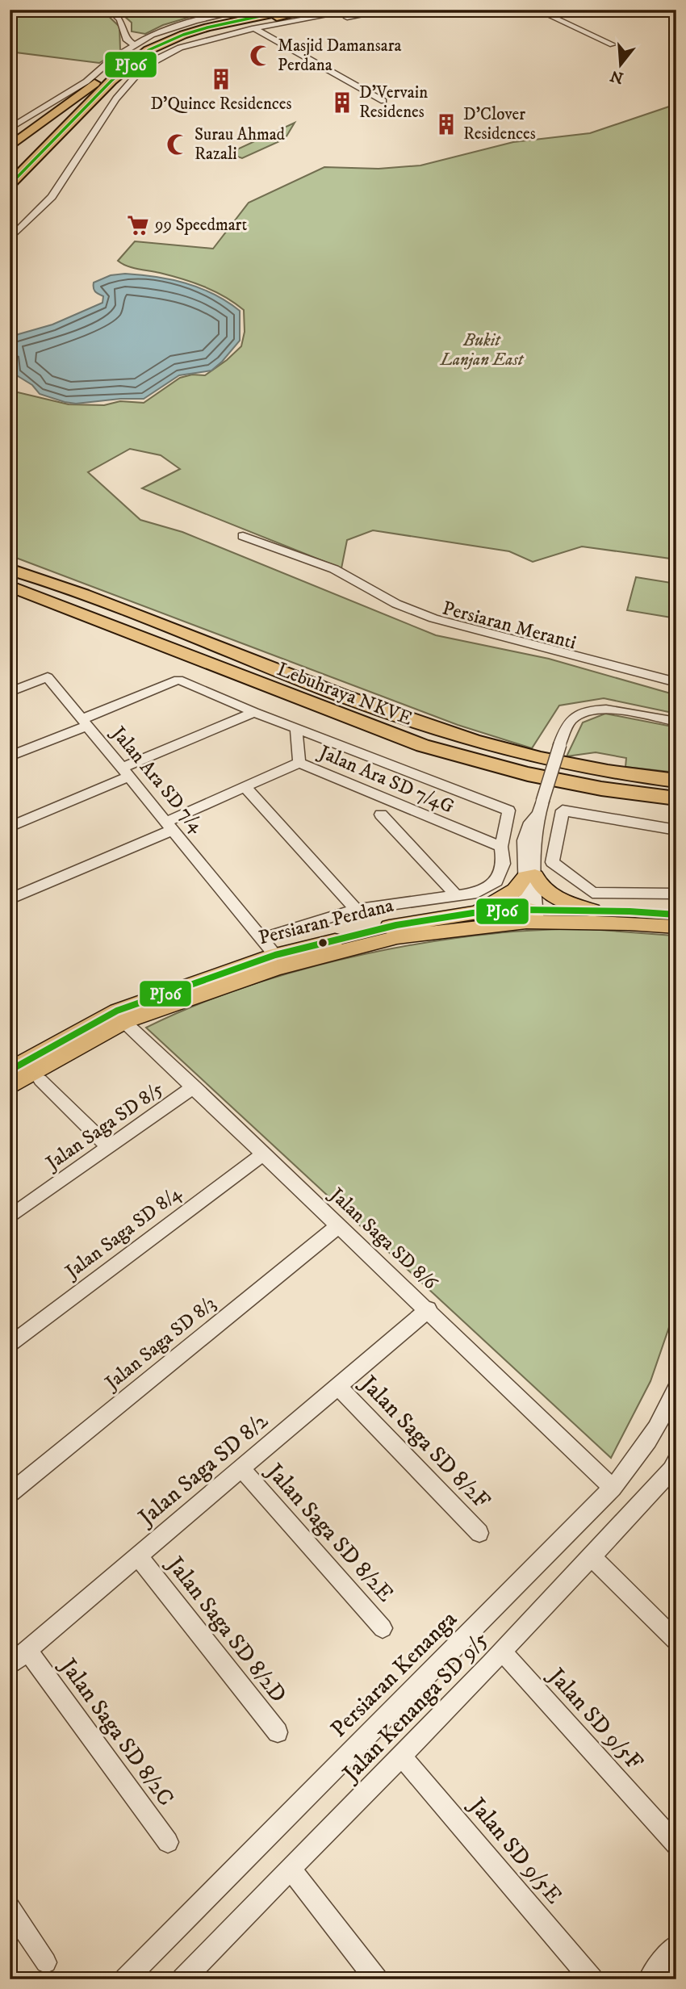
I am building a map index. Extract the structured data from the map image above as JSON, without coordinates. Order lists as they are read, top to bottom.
{
  "streets": {
    "highway": ["Lebuhraya NKVE"],
    "main road": ["Persiaran Perdana"],
    "street": [
      "Persiaran Meranti",
      "Jalan Ara SD 7/4",
      "Jalan Ara SD 7/4G",
      "Jalan Saga SD 8/5",
      "Jalan Saga SD 8/4",
      "Jalan Saga SD 8/6",
      "Jalan Saga SD 8/3",
      "Jalan Saga SD 8/2F",
      "Jalan Saga SD 8/2",
      "Jalan Saga SD 8/2E",
      "Jalan Saga SD 8/2D",
      "Persiaran Kenanga",
      "Jalan Kenanga SD 9/5",
      "Jalan SD 9/5F",
      "Jalan Saga SD 8/2C",
      "Jalan SD 9/5E"
    ]
  },
  "crossings": [
    ["Jalan Ara SD 7/4", "Jalan Ara SD 7/4G"],
    ["Jalan Ara SD 7/4", "Persiaran Perdana"],
    ["Persiaran Perdana", "Jalan Saga SD 8/6"],
    ["Jalan Saga SD 8/5", "Jalan Saga SD 8/6"],
    ["Jalan Saga SD 8/4", "Jalan Saga SD 8/6"],
    ["Jalan Saga SD 8/6", "Jalan Saga SD 8/3"],
    ["Jalan Saga SD 8/6", "Jalan Saga SD 8/2"],
    ["Jalan Saga SD 8/6", "Persiaran Kenanga"],
    ["Jalan Saga SD 8/2F", "Jalan Saga SD 8/2"],
    ["Jalan Saga SD 8/2", "Jalan Saga SD 8/2E"],
    ["Jalan Saga SD 8/2", "Jalan Saga SD 8/2D"],
    ["Jalan Saga SD 8/2", "Jalan Saga SD 8/2C"],
    ["Jalan Kenanga SD 9/5", "Jalan SD 9/5F"],
    ["Jalan Kenanga SD 9/5", "Jalan SD 9/5E"]
  ],
  "parks": ["Bukit Lanjan East"],
  "places": {
    "mosque": ["Masjid Damansara Perdana", "Surau Ahmad Razali"],
    "building": ["D'Quince Residences", "D'Vervain Residenes", "D'Clover Residences"],
    "supermarket": ["99 Speedmart"]
  },
  "lines": ["transit line PJ06"],
  "north": "bottom"
}
